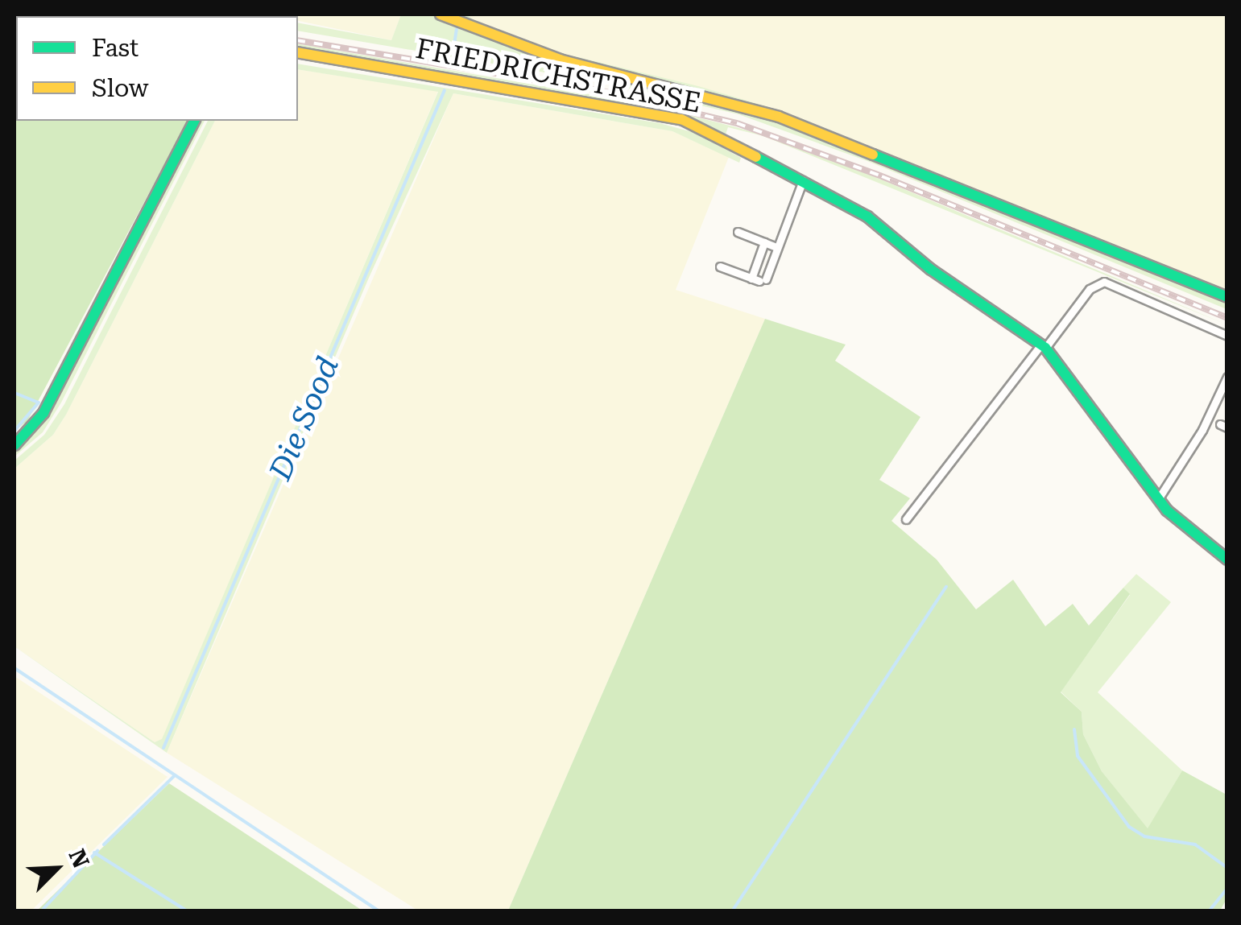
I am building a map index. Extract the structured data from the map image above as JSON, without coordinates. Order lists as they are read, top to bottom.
{
  "streets": {
    "street": ["FRIEDRICHSTRASSE"]
  },
  "water": ["Die Sood"],
  "legend": ["Fast", "Slow"],
  "north": "top right"
}
